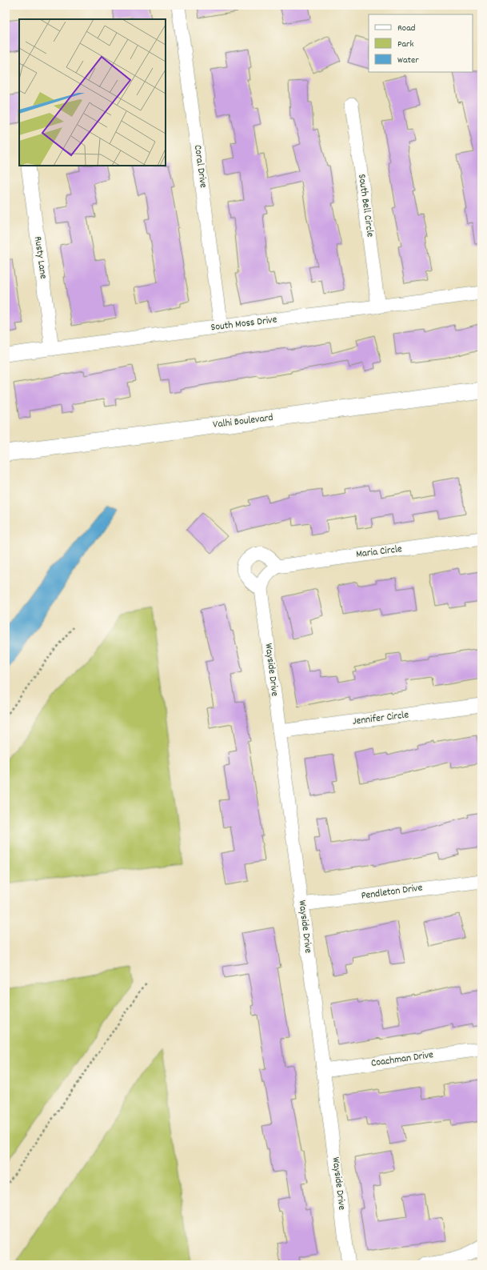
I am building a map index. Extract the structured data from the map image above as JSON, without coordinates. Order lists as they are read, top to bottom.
{
  "streets": {
    "street": [
      "Coral Drive",
      "South Bell Circle",
      "Rusty Lane",
      "South Moss Drive",
      "Valhi Boulevard",
      "Maria Circle",
      "Wayside Drive",
      "Jennifer Circle",
      "Pendleton Drive",
      "Coachman Drive"
    ]
  },
  "crossings": [
    ["Coral Drive", "South Moss Drive"],
    ["South Bell Circle", "South Moss Drive"],
    ["Rusty Lane", "South Moss Drive"],
    ["Wayside Drive", "Jennifer Circle"],
    ["Wayside Drive", "Pendleton Drive"],
    ["Wayside Drive", "Coachman Drive"]
  ],
  "legend": ["Road", "Park", "Water"]
}
